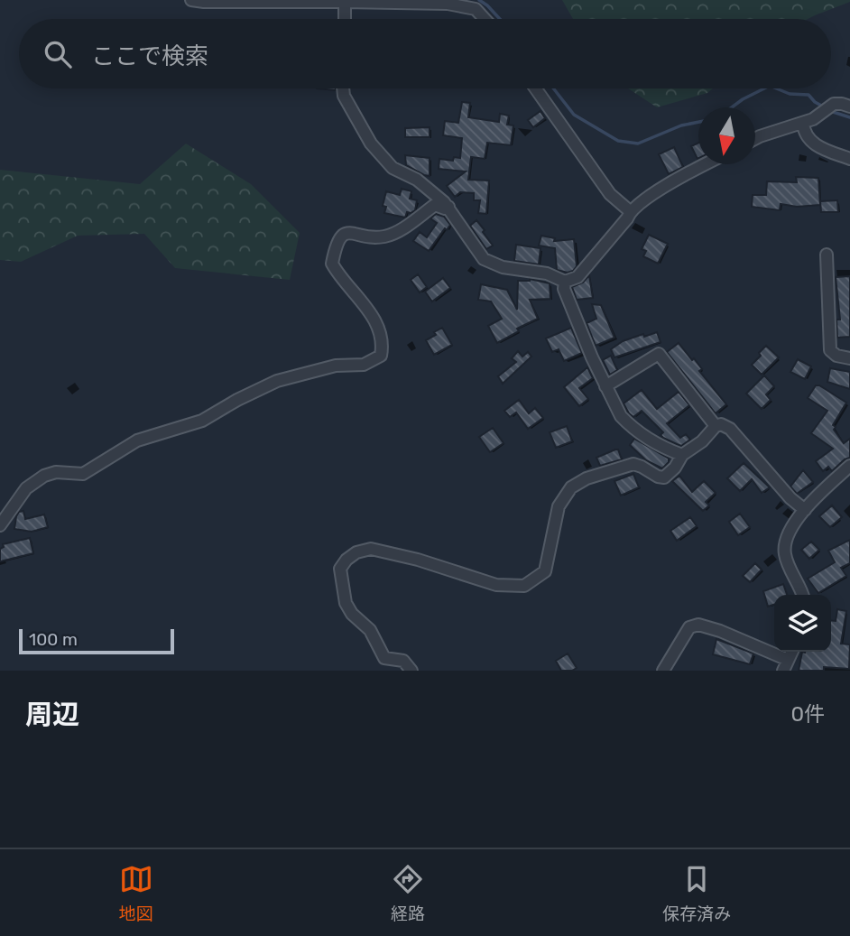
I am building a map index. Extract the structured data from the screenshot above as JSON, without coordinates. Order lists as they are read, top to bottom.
{
  "scale_bar": "100 m",
  "north": "bottom",
  "page": {
    "search": "ここで検索",
    "scale": "100 m",
    "heading": ["周辺", "0件"],
    "nav": ["地図", "経路", "保存済み"]
  }
}
